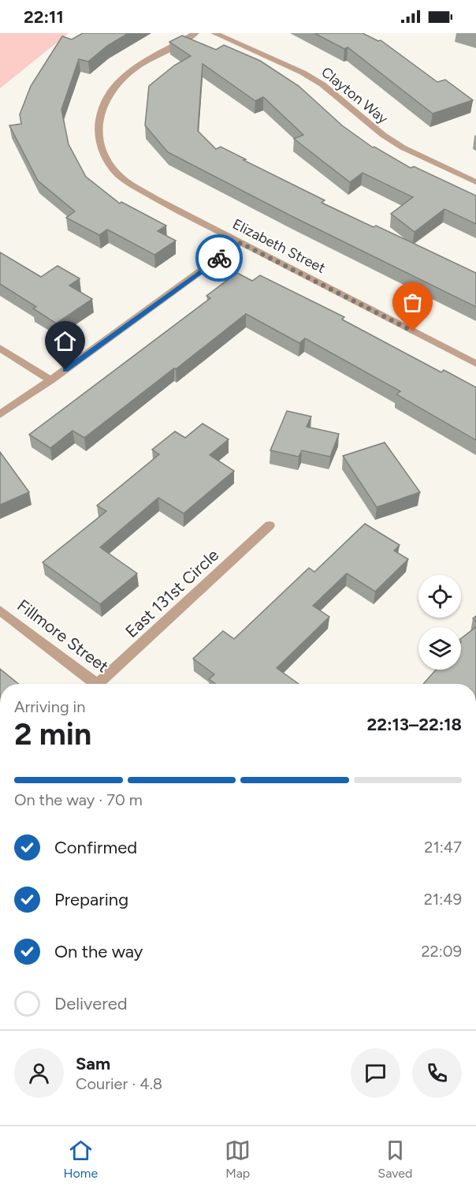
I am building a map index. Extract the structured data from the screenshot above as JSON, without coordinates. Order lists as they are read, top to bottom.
{
  "streets": {
    "street": [
      "Clayton Way",
      "Elizabeth Street",
      "East 131st Circle",
      "Fillmore Street"
    ]
  },
  "page": {
    "status": "22:11",
    "heading": ["2 min", "Arriving in", "22:13–22:18"],
    "panel": ["Sam", "Courier · 4.8"],
    "bar": "On the way · 70 m",
    "list": [
      ["Confirmed", "21:47"],
      ["Preparing", "21:49"],
      ["On the way", "22:09"],
      "Delivered"
    ],
    "tabs": ["Home", "Map", "Saved"]
  }
}
